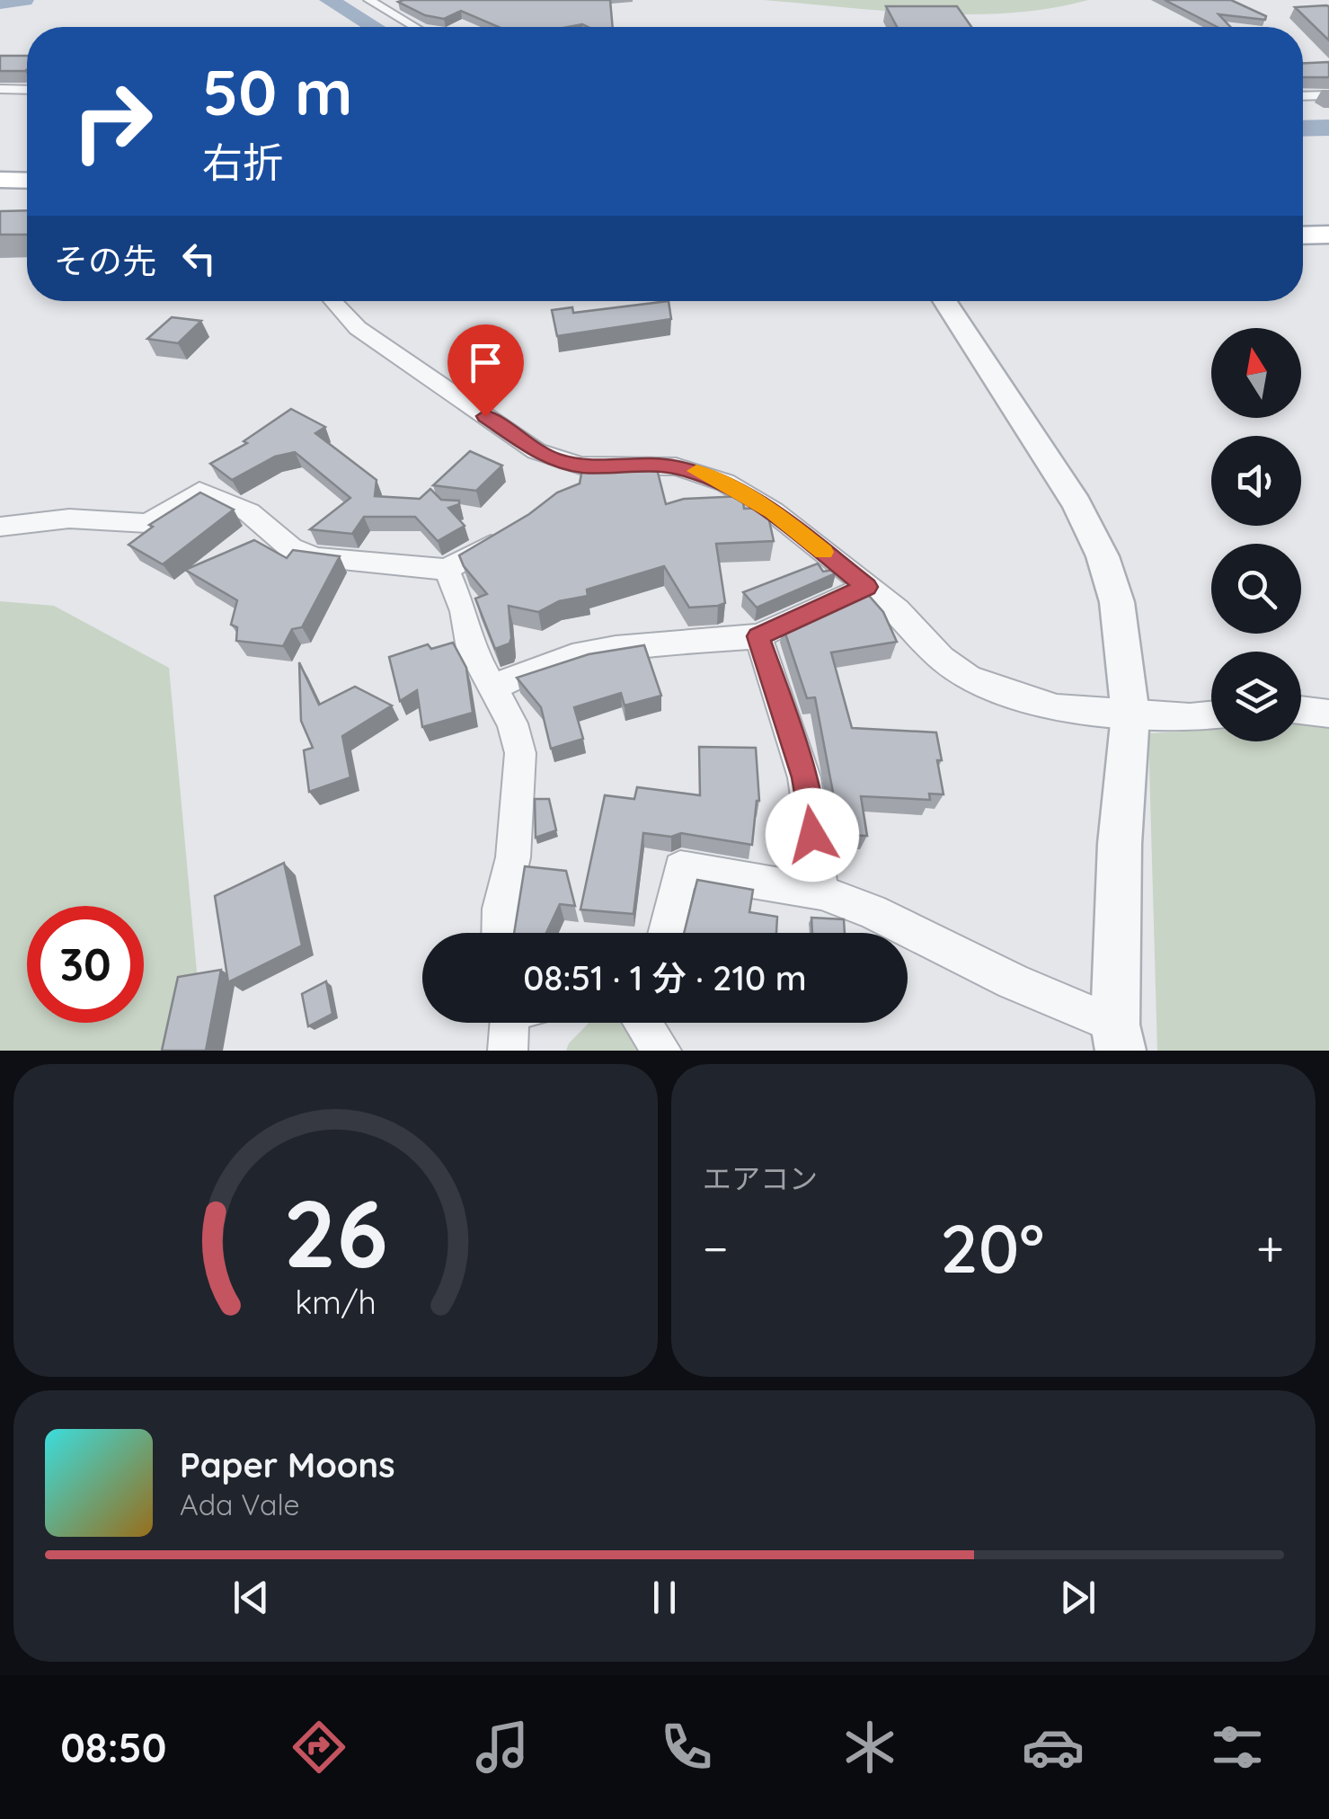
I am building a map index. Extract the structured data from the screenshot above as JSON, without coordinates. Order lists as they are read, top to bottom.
{
  "north": "top",
  "page": {
    "turn": ["50 m", "右折"],
    "then": "その先",
    "limit": "30",
    "trip": "08:51 · 1 分 · 210 m",
    "tile": "エアコン",
    "heat": ["−", "20°", "+"],
    "song": ["Paper Moons", "Ada Vale"],
    "tabs": "08:50",
    "gauge": ["26", "km/h"]
  }
}
